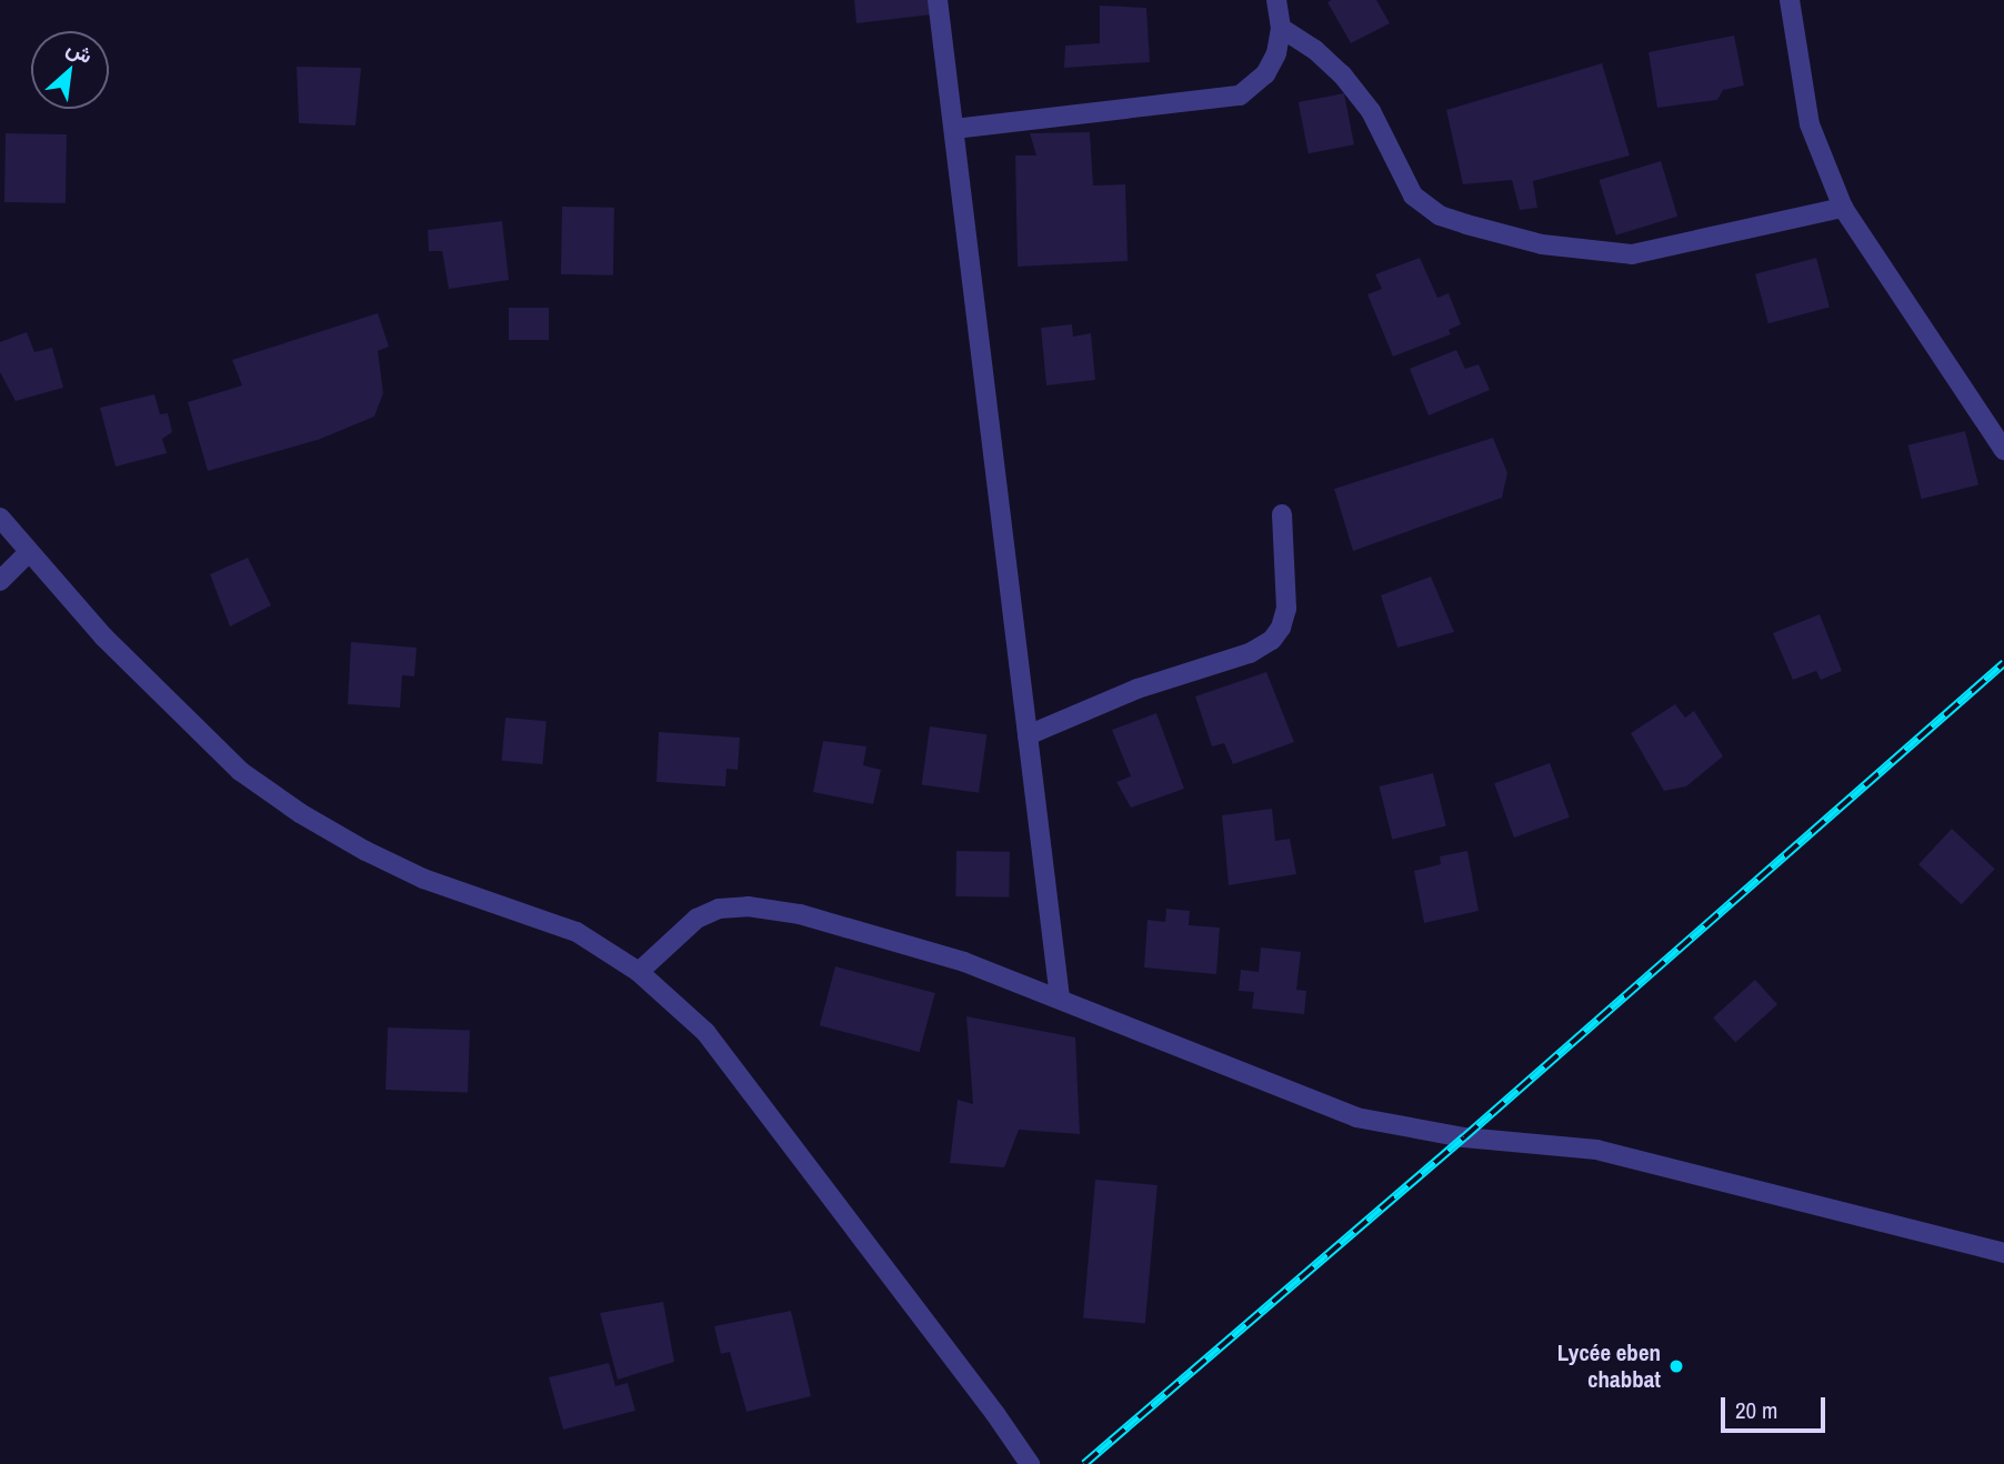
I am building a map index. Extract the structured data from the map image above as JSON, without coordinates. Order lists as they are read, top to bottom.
{
  "places": ["Lycée eben chabbat"],
  "scale_bar": "20 m",
  "north": "top right"
}
